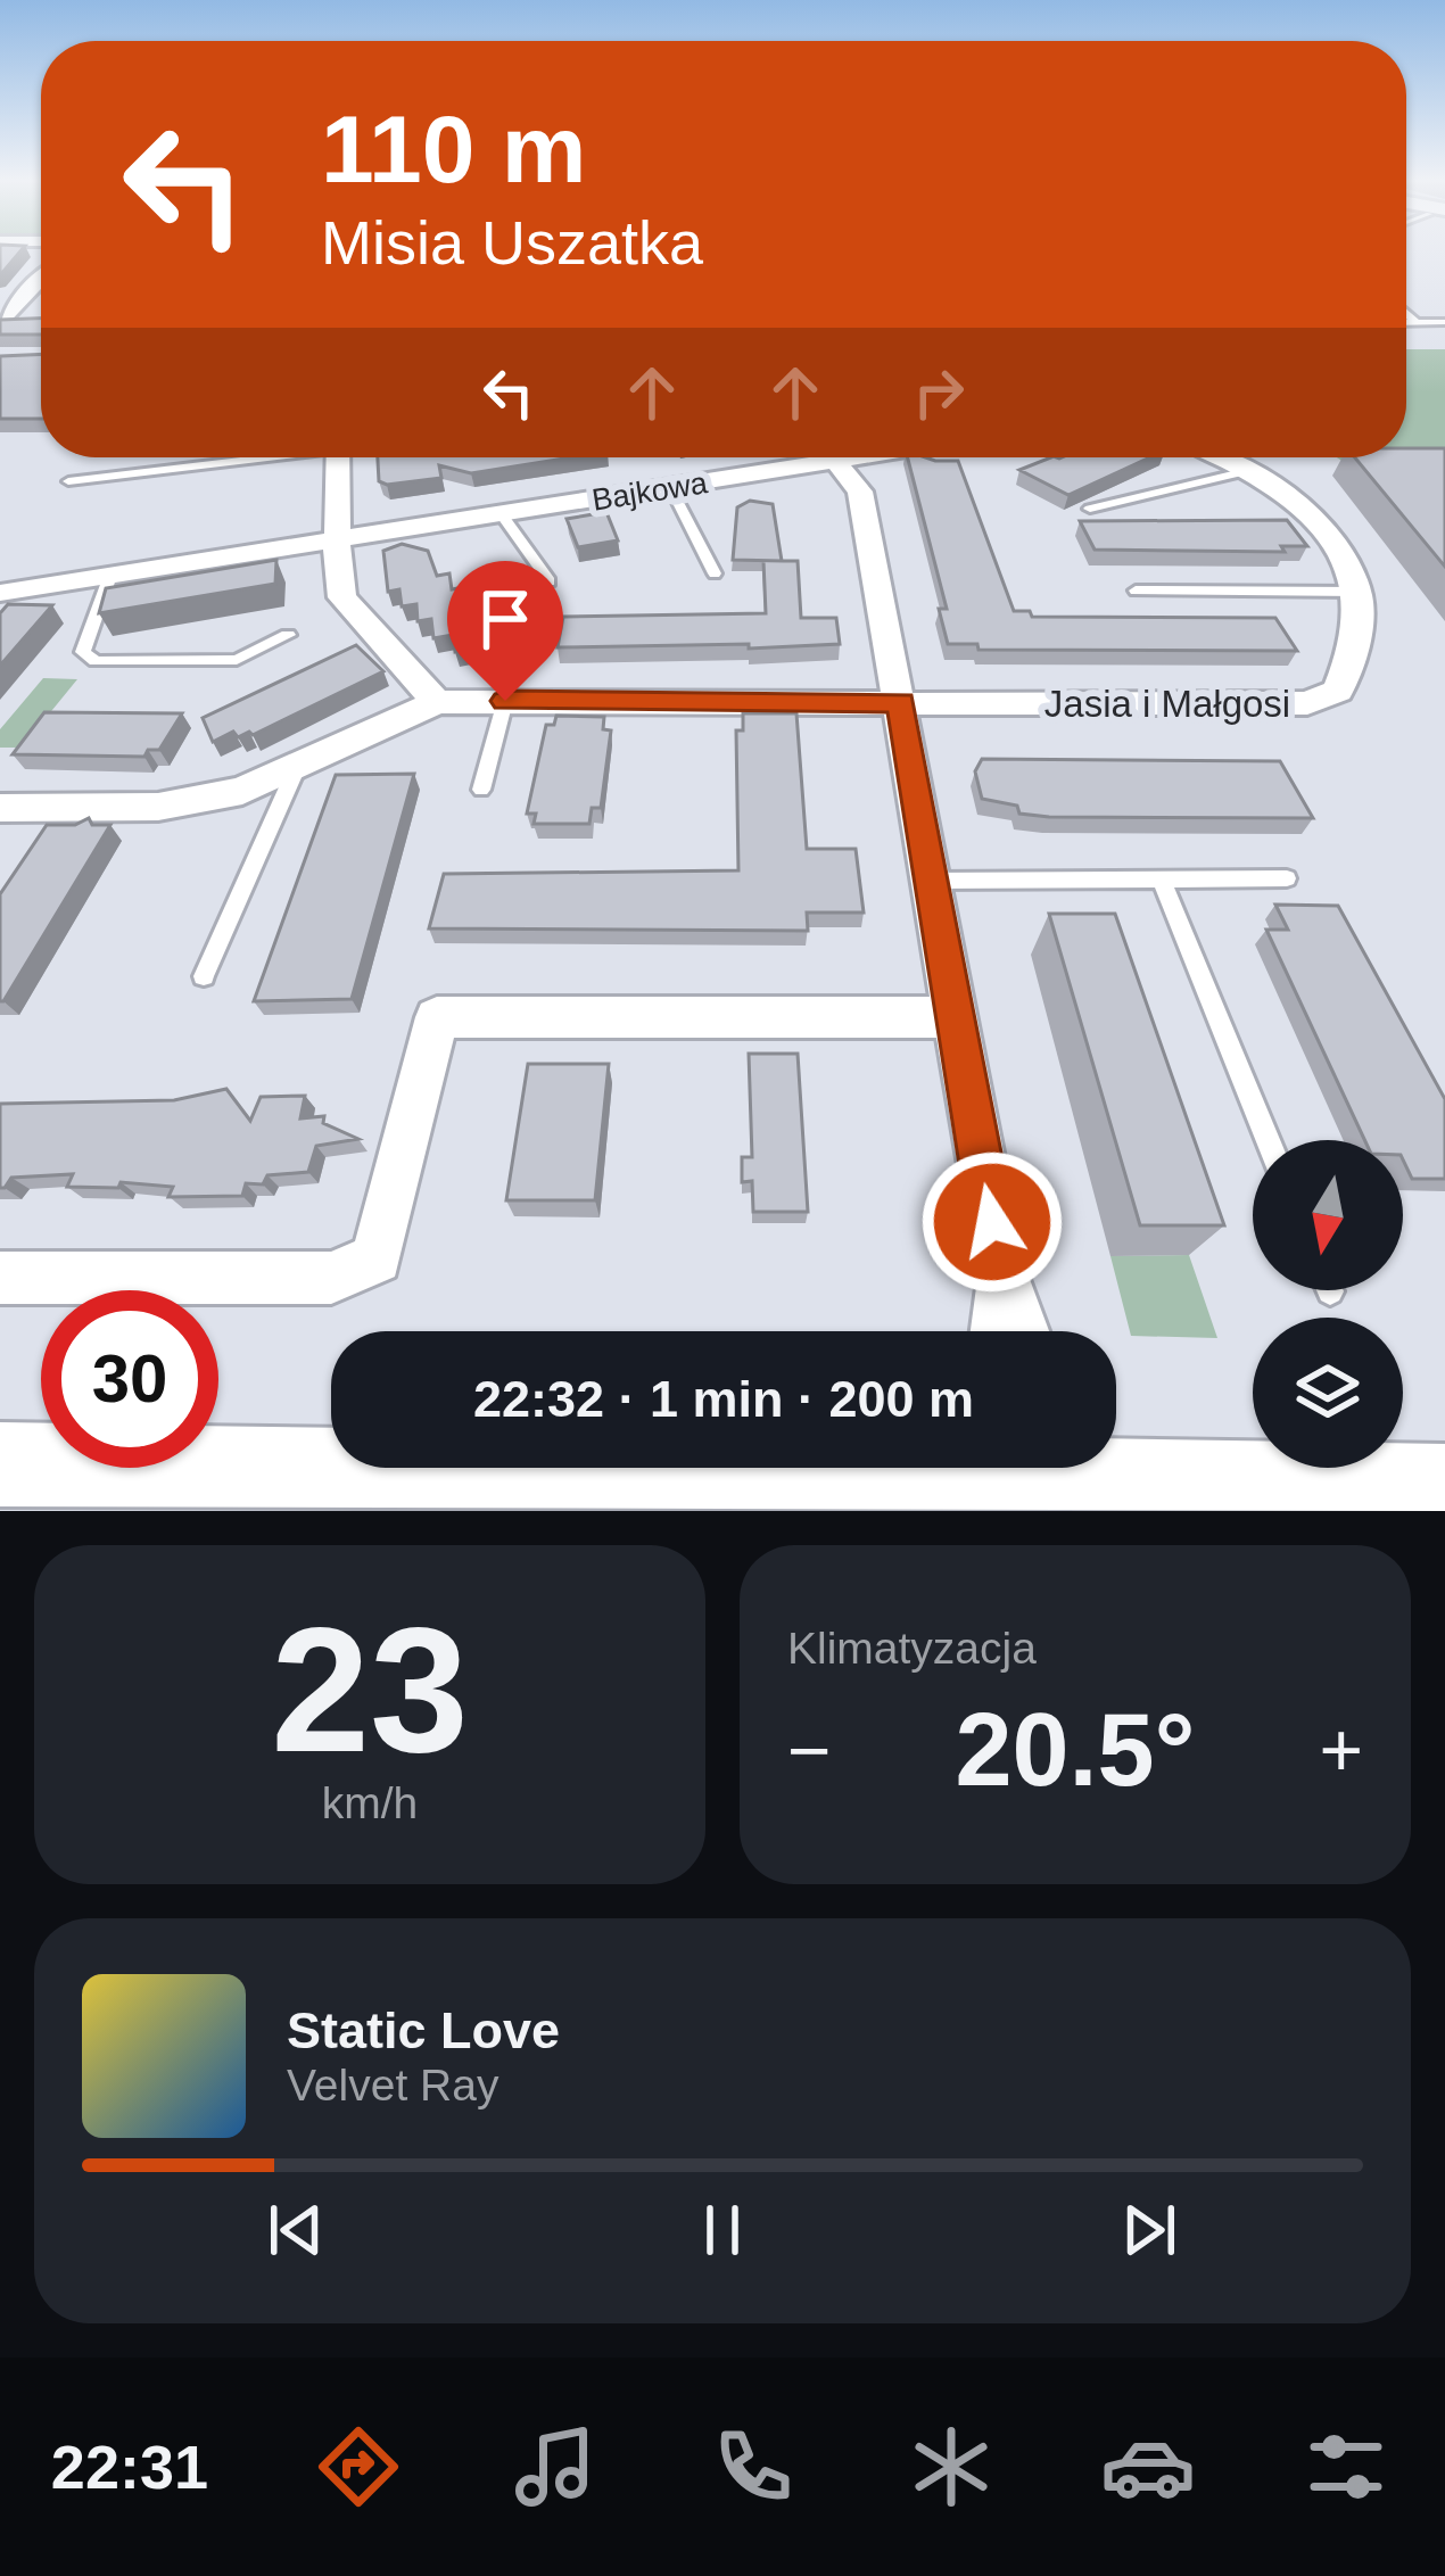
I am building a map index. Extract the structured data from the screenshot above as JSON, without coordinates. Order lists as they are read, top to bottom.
{
  "streets": {
    "street": ["Bajkowa", "Jasia i Małgosi"]
  },
  "north": "bottom",
  "page": {
    "turn": ["110 m", "Misia Uszatka"],
    "limit": "30",
    "trip": "22:32 · 1 min · 200 m",
    "tile": [
      ["23", "km/h"],
      "Klimatyzacja"
    ],
    "heat": ["−", "20.5°", "+"],
    "song": ["Static Love", "Velvet Ray"],
    "tabs": "22:31"
  }
}
